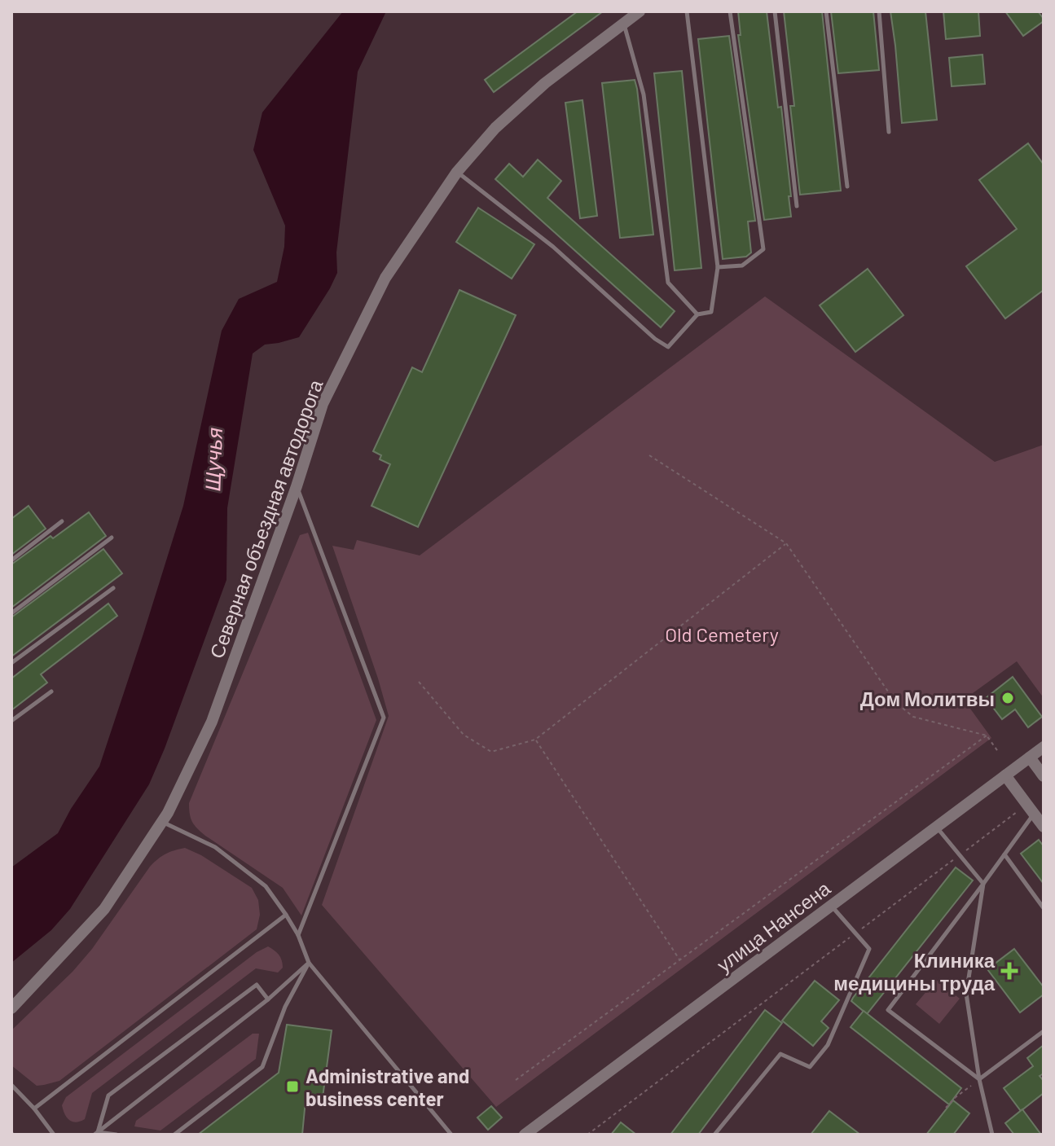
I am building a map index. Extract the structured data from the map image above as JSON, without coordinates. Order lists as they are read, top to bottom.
{
  "streets": {
    "street": ["Северная объездная автодорога", "улица Нансена"]
  },
  "water": ["Щучья"],
  "parks": ["Old Cemetery"],
  "places": {
    "other": ["Дом Молитвы"],
    "health": ["Клиника медицины труда"],
    "transit": ["Administrative and business center"]
  }
}
